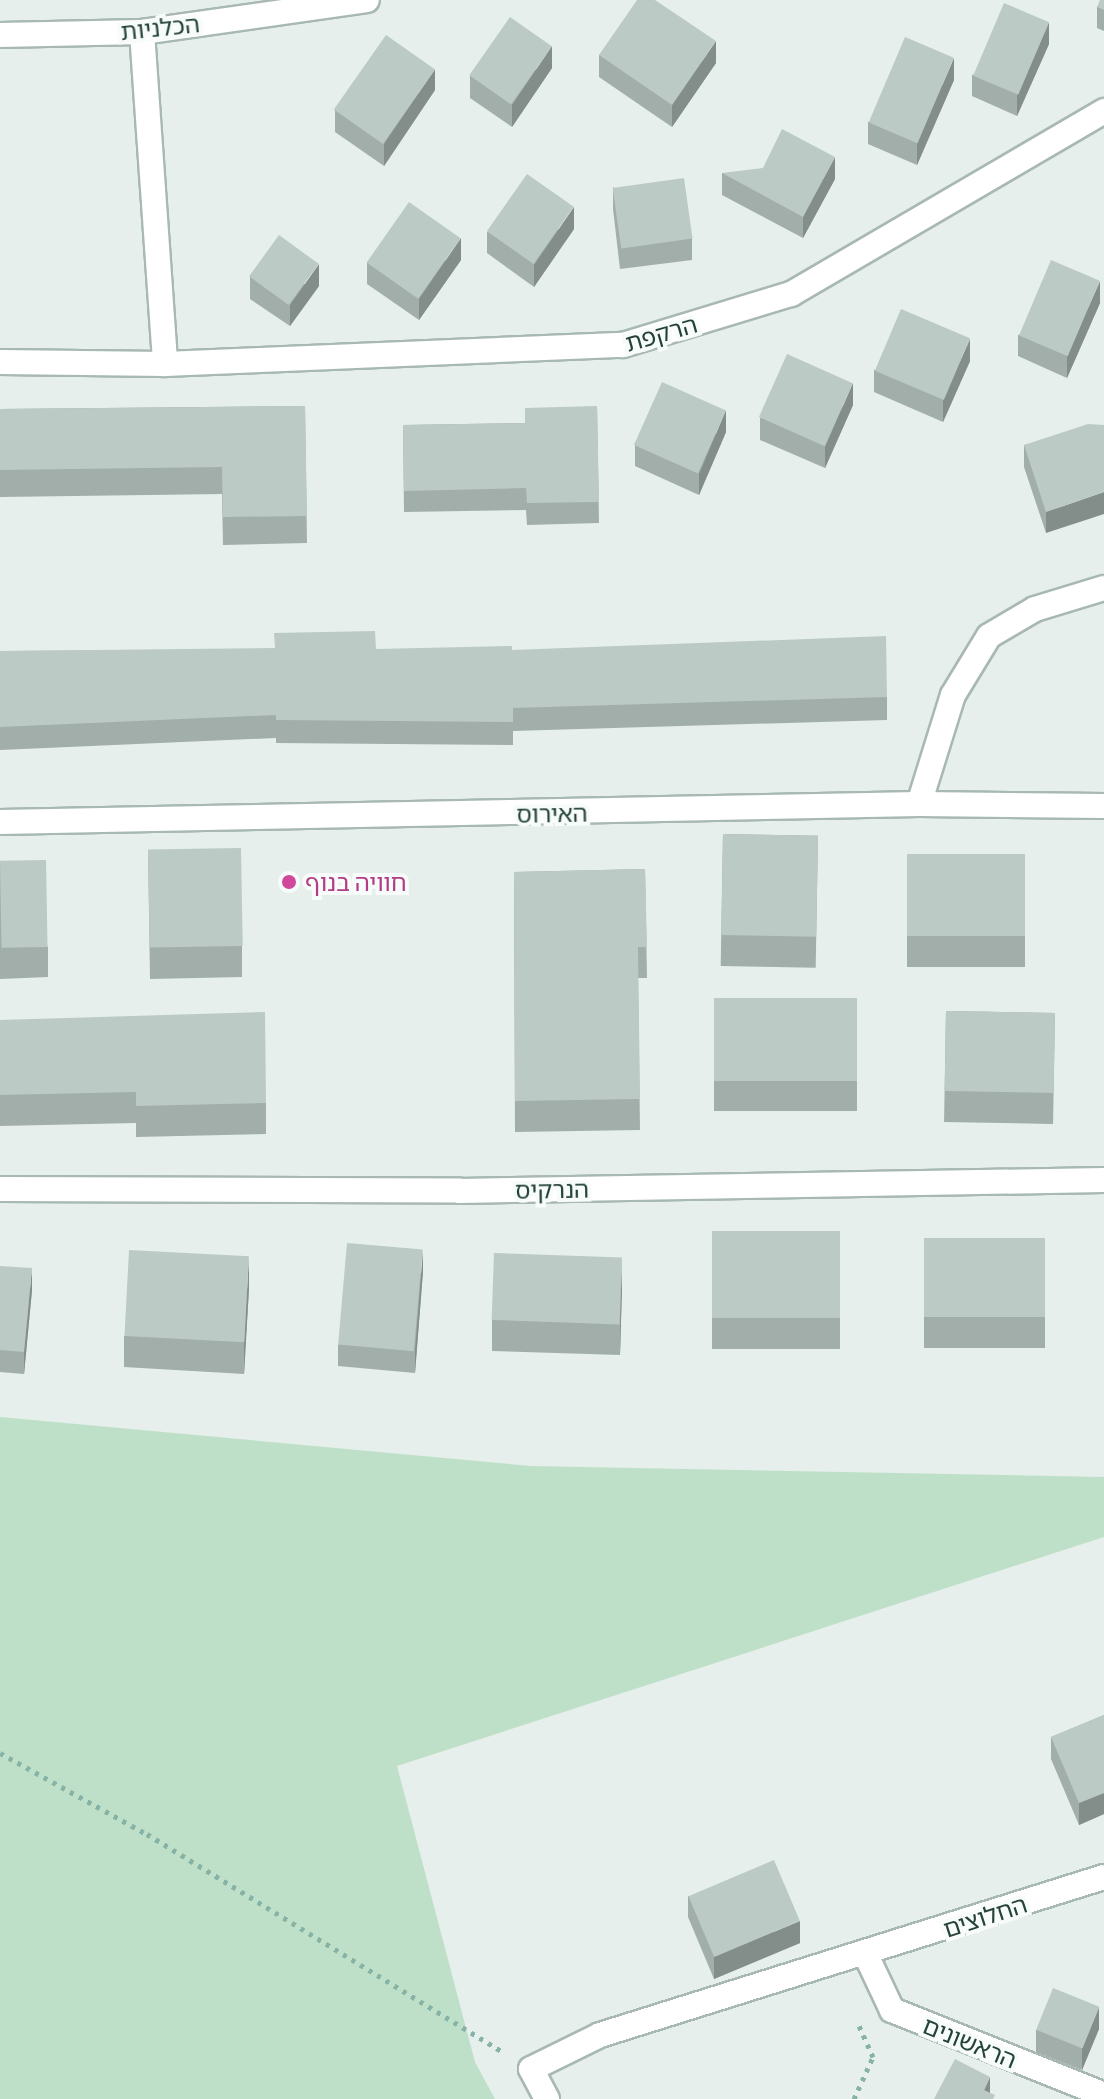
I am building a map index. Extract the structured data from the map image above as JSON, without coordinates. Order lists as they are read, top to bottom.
{
  "streets": {
    "street": [
      "הכלניות",
      "הרקפת",
      "האירוס",
      "הנרקיס",
      "החלוצים",
      "הראשונים"
    ]
  },
  "crossings": [
    ["החלוצים", "הראשונים"]
  ],
  "places": ["חוויה בנוף"]
}
